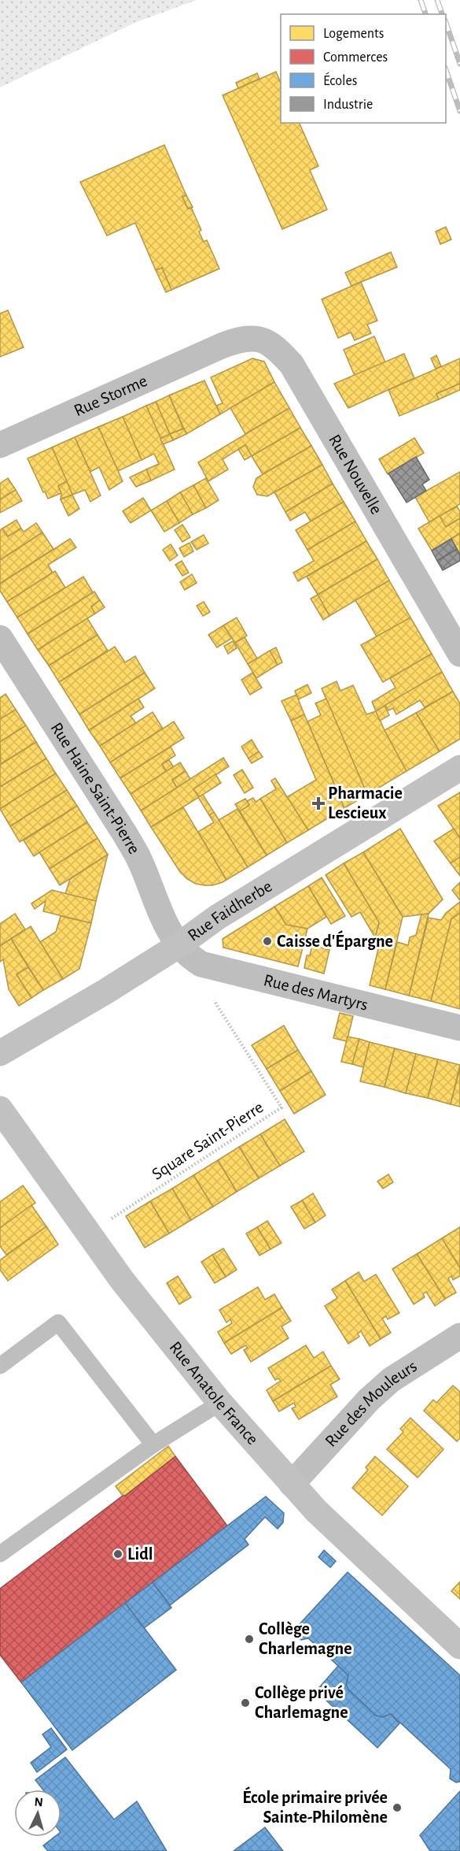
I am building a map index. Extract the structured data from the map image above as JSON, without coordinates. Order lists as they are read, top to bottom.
{
  "streets": {
    "street": [
      "Rue Storme",
      "Rue Nouvelle",
      "Rue Haine Saint-Pierre",
      "Rue Faidherbe",
      "Rue des Martyrs",
      "Rue Anatole France",
      "Rue des Mouleurs"
    ],
    "path": ["Square Saint-Pierre"]
  },
  "crossings": [
    ["Rue Storme", "Rue Nouvelle"],
    ["Rue Haine Saint-Pierre", "Rue Faidherbe"],
    ["Rue Haine Saint-Pierre", "Rue des Martyrs"],
    ["Rue Faidherbe", "Rue des Martyrs"],
    ["Square Saint-Pierre", "Rue Anatole France"],
    ["Rue Anatole France", "Rue des Mouleurs"]
  ],
  "places": {
    "health": ["Pharmacie Lescieux"],
    "other": [
      "Caisse d'Épargne",
      "Lidl",
      "Collège Charlemagne",
      "Collège privé Charlemagne",
      "École primaire privée Sainte-Philomène"
    ]
  },
  "legend": [
    "Logements",
    "Commerces",
    "Écoles",
    "Industrie"
  ],
  "north": "top"
}
